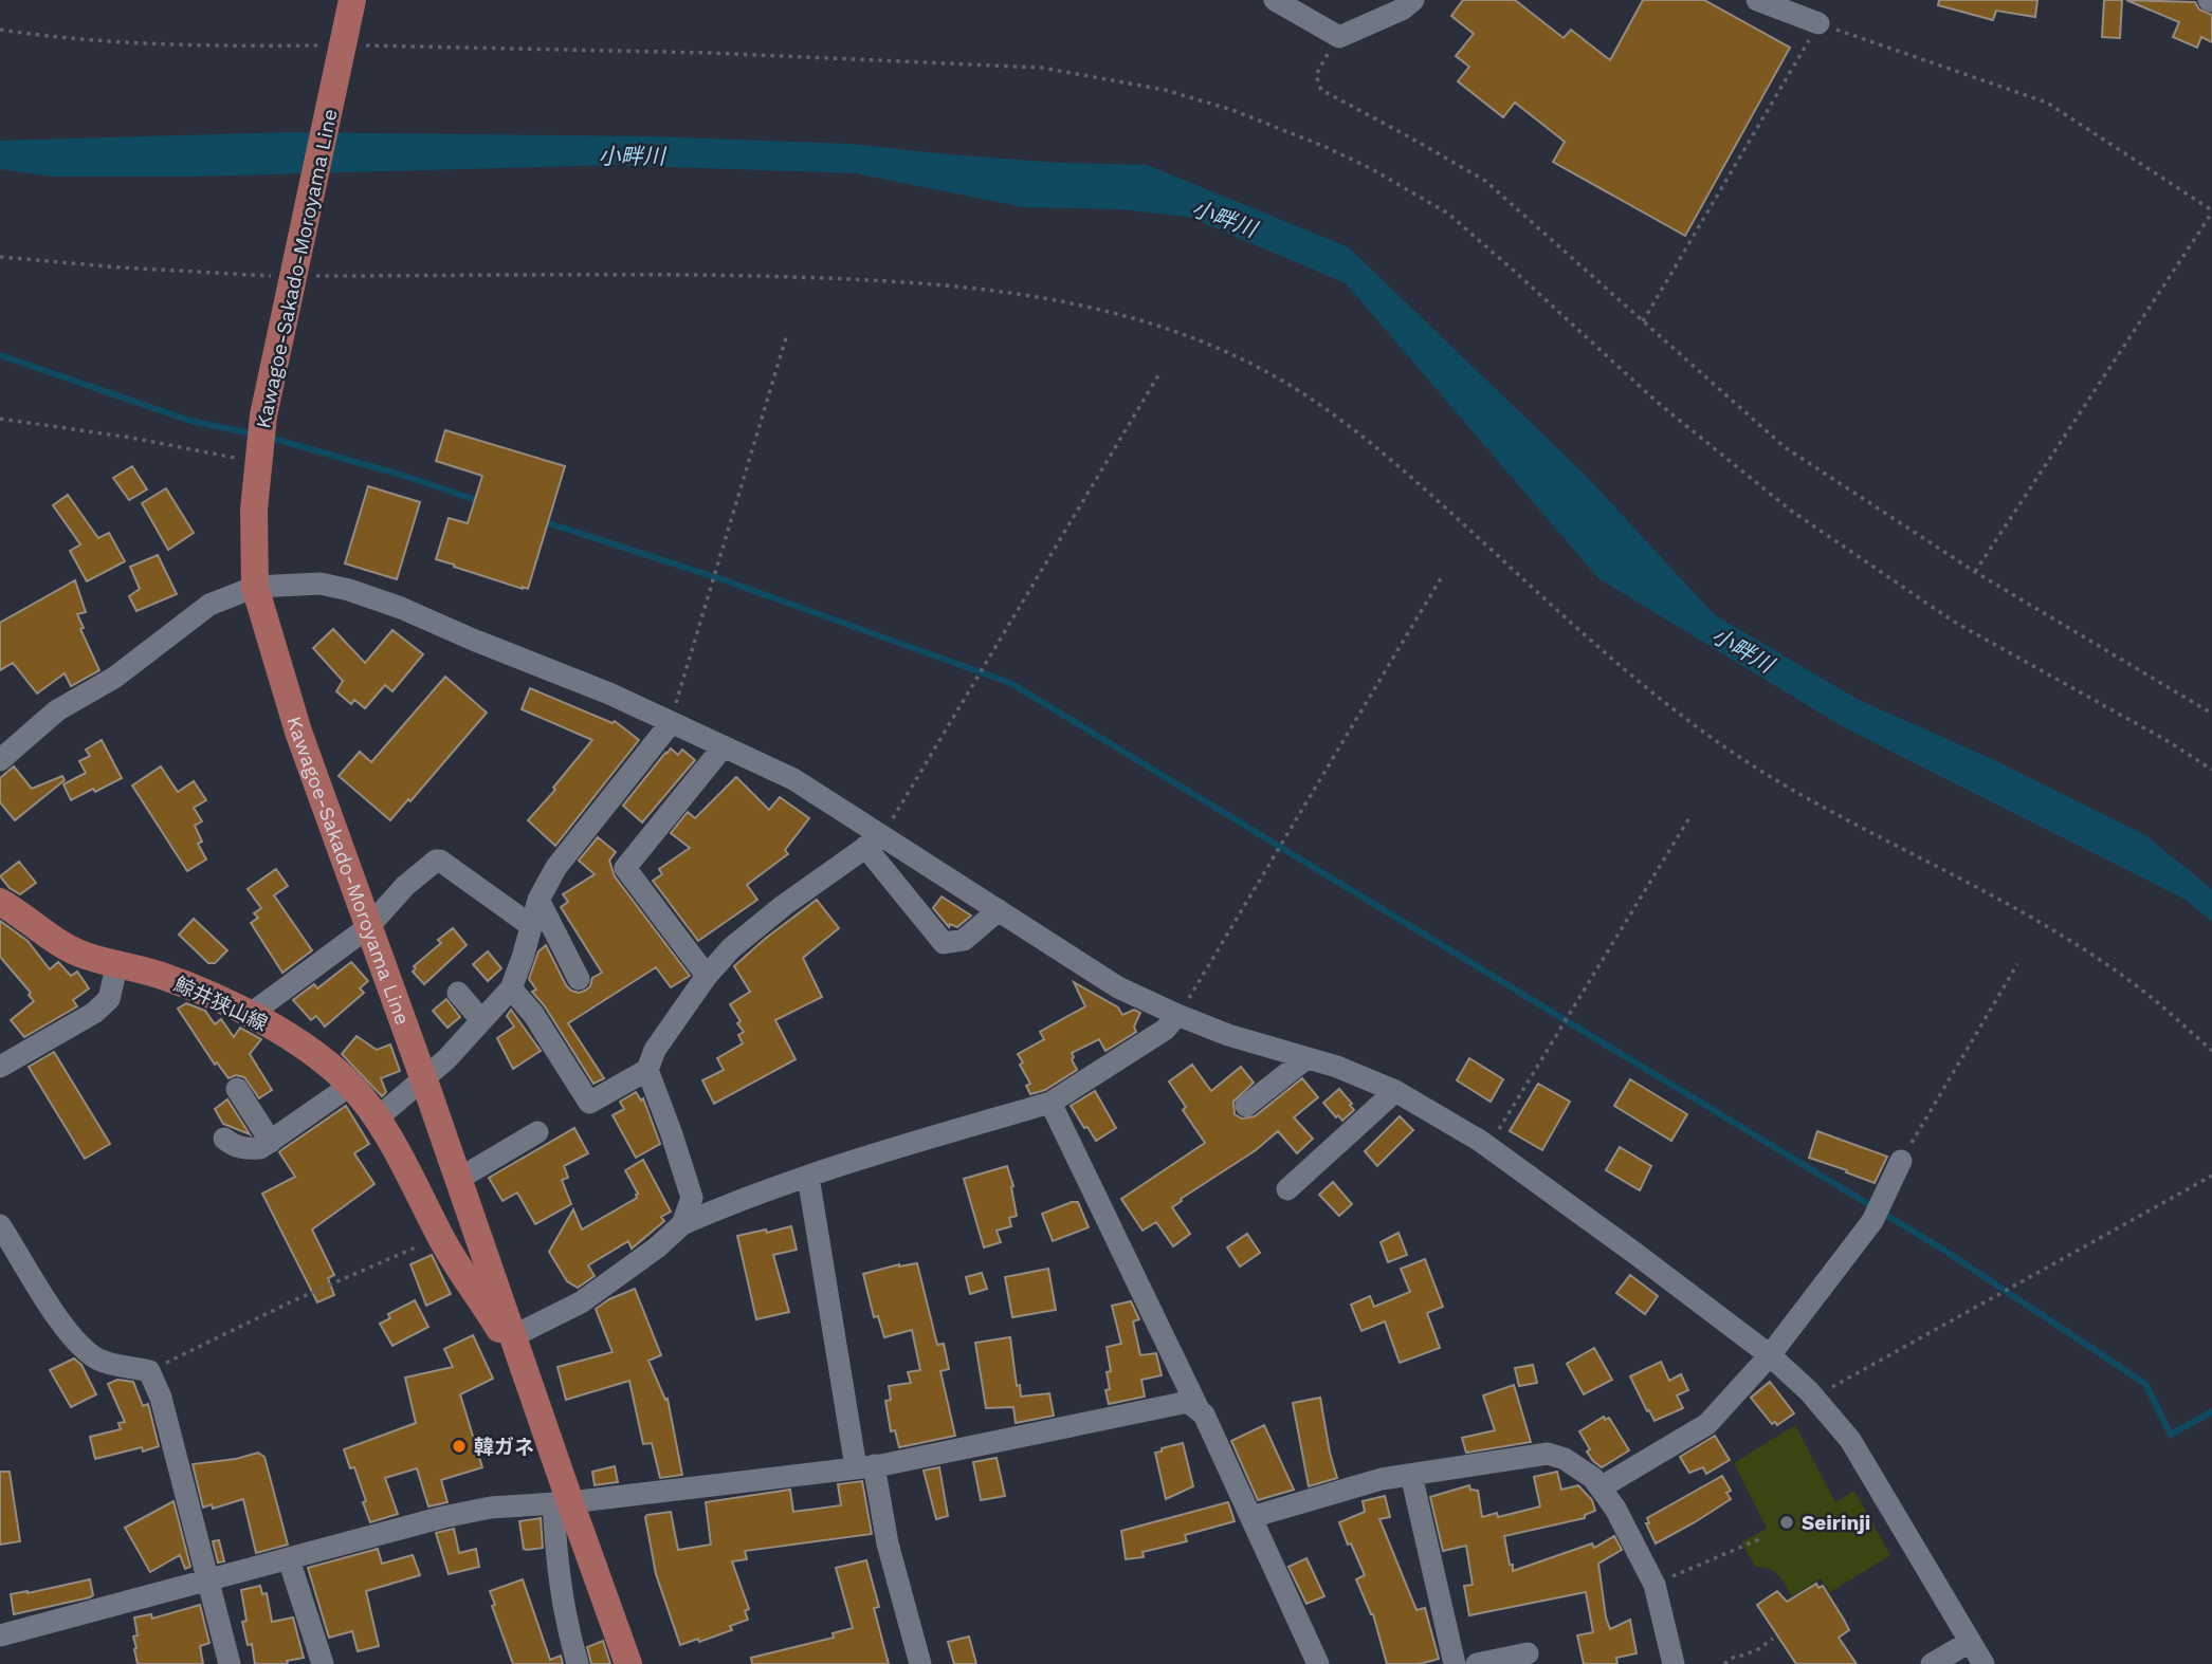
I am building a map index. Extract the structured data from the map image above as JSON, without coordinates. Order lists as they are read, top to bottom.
{
  "streets": {
    "main road": ["Kawagoe-Sakado-Moroyama Line", "鯨井狭山線"]
  },
  "water": ["小畔川"],
  "places": ["韓ガネ", "Seirinji"]
}
